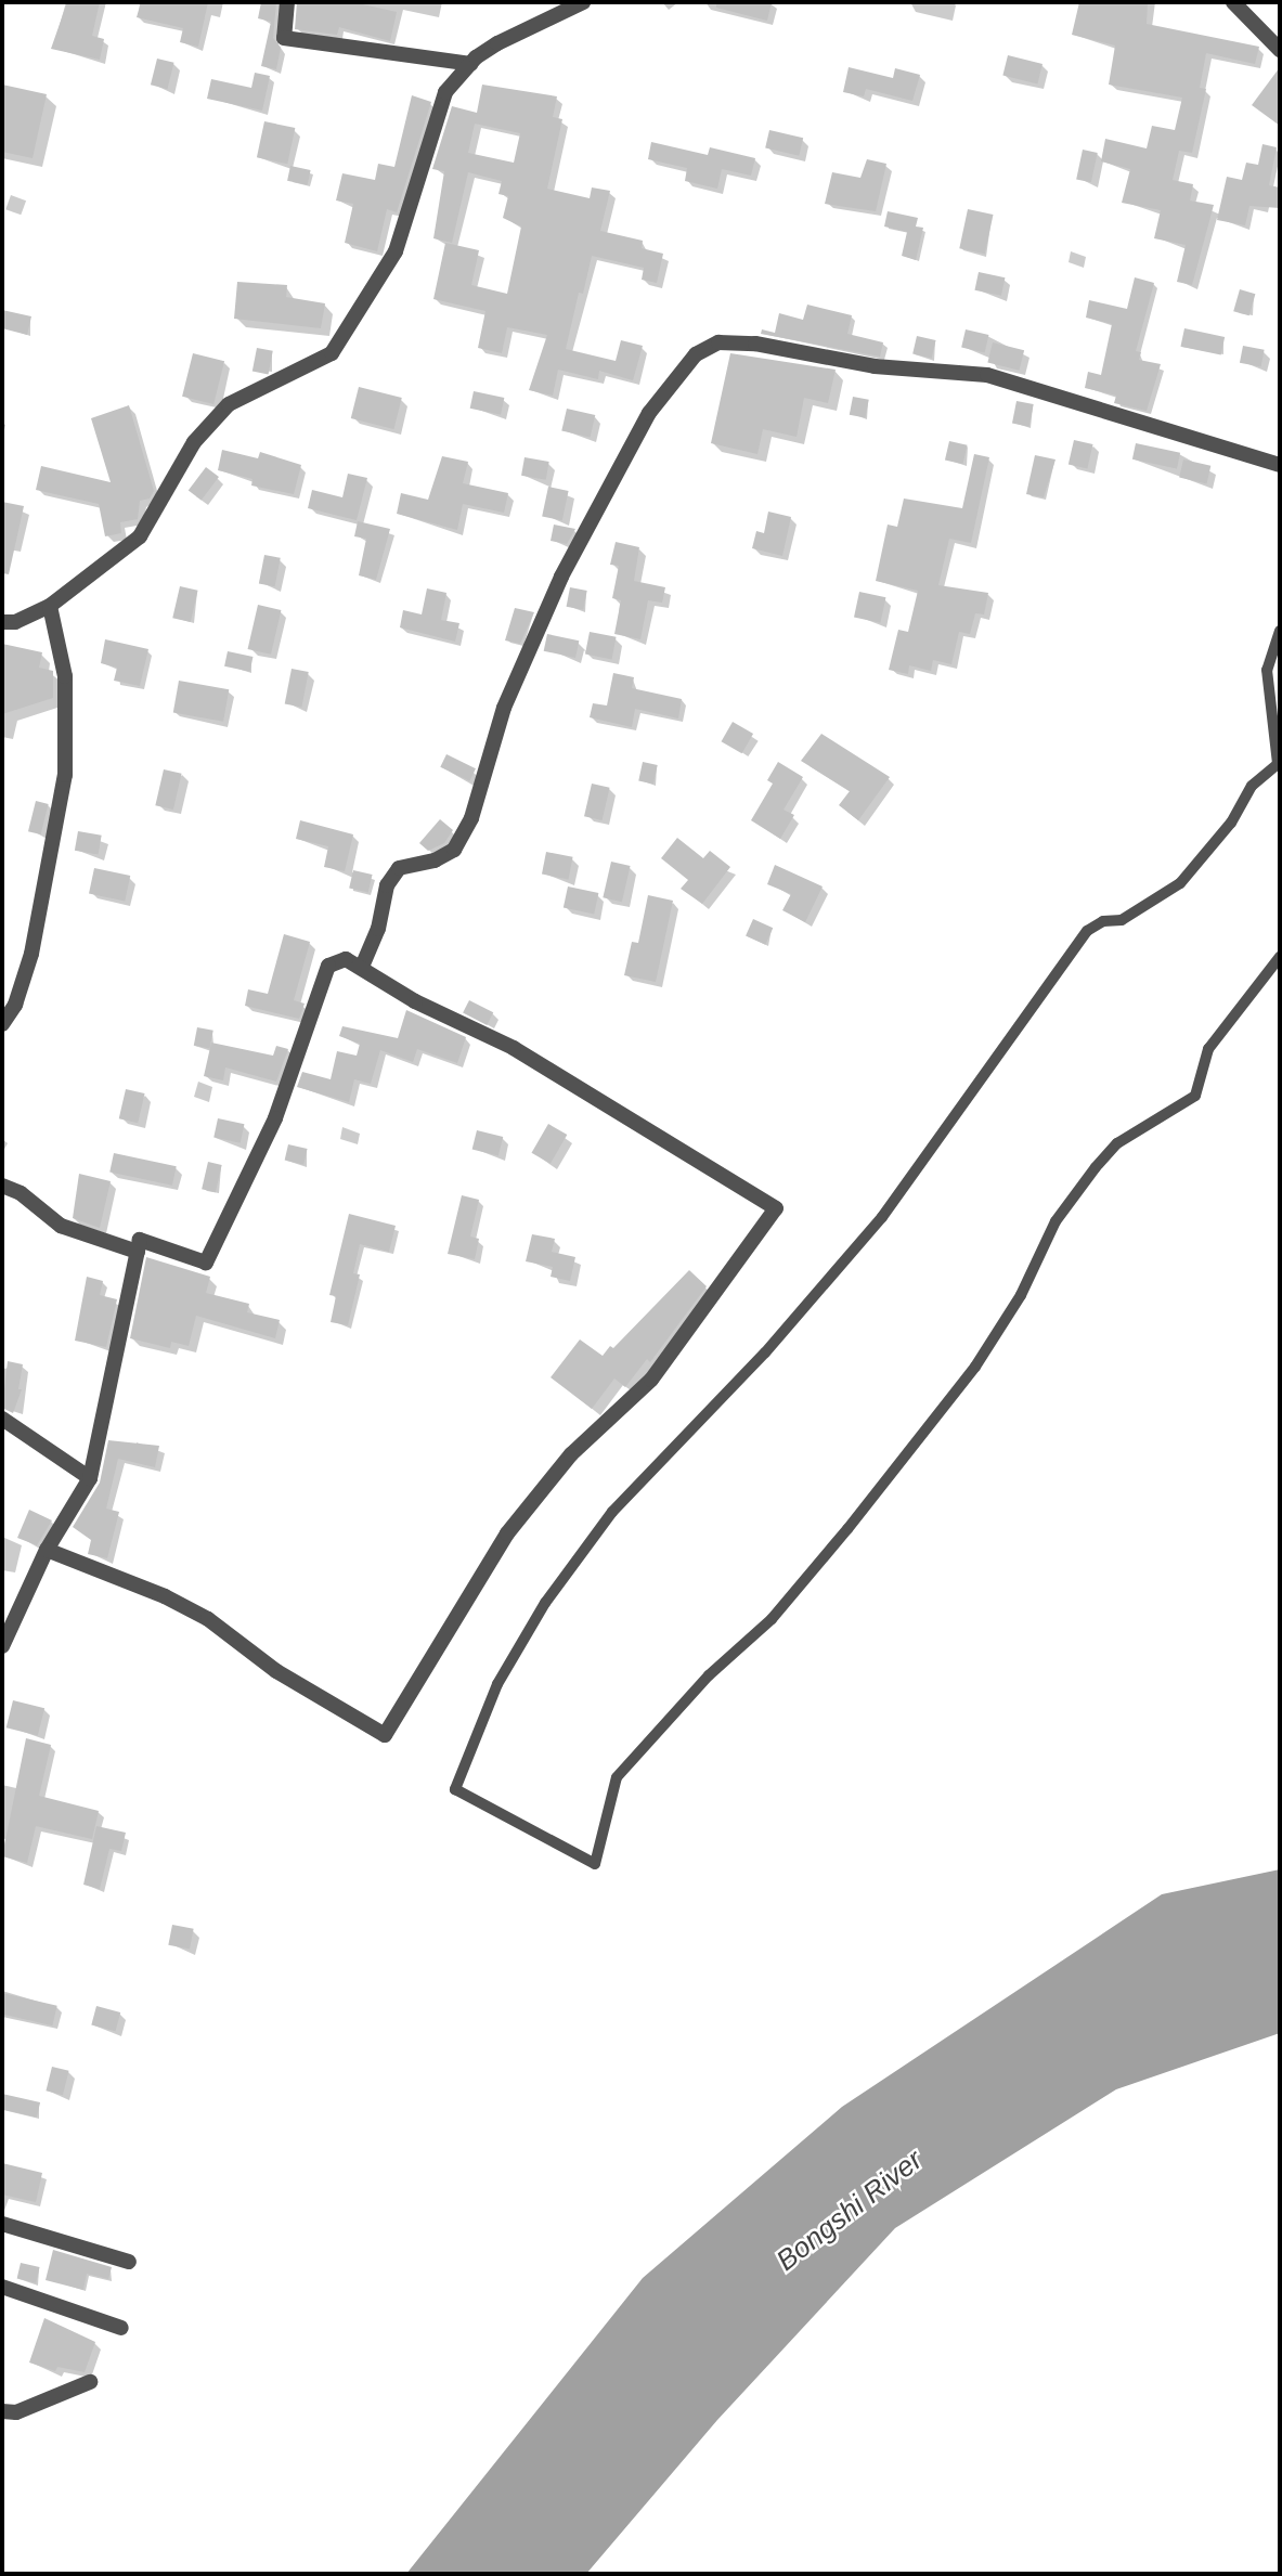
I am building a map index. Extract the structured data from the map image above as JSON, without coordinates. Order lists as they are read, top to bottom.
{
  "water": ["Bongshi River"]
}
